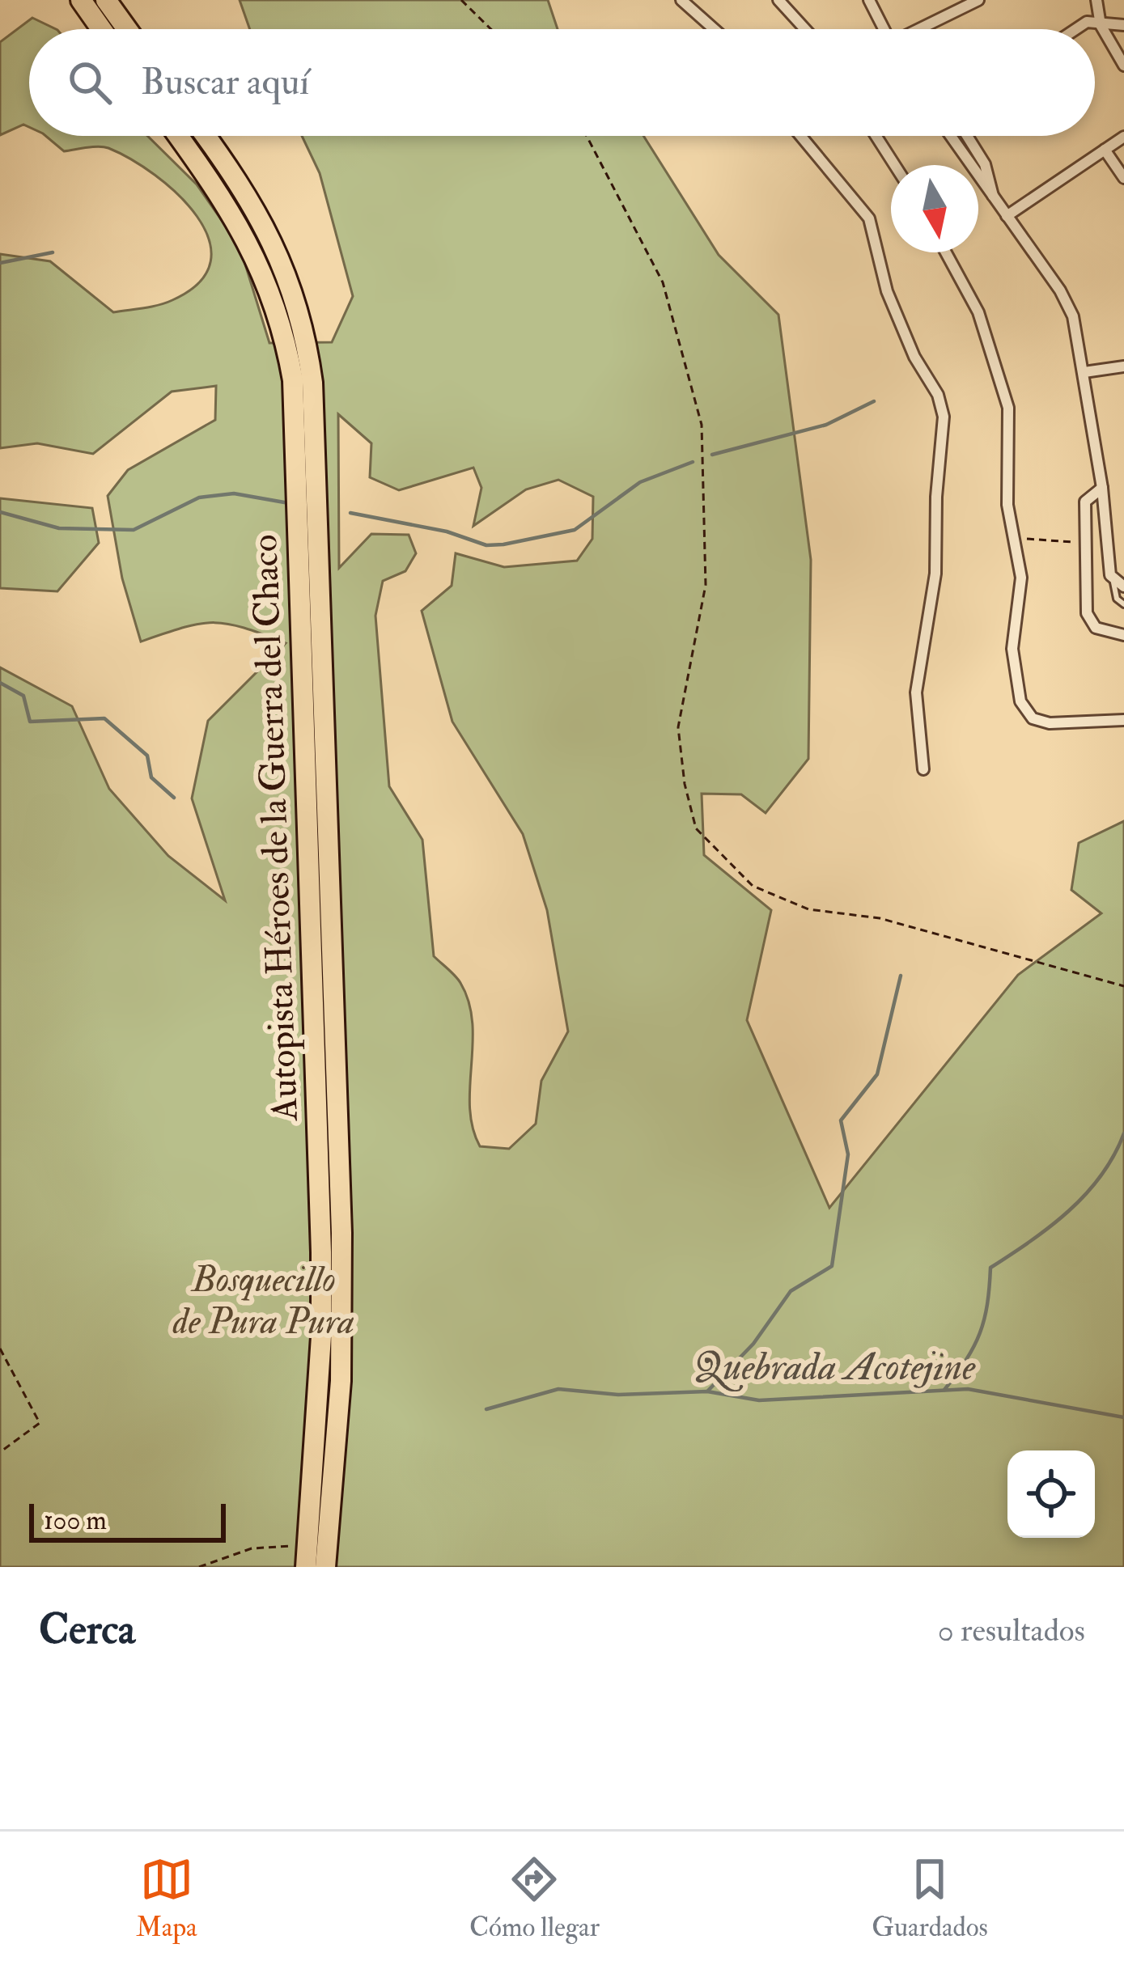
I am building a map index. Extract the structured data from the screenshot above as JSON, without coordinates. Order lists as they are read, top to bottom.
{
  "streets": {
    "highway": ["Autopista Héroes de la Guerra del Chaco"]
  },
  "water": ["Quebrada Acotejine"],
  "parks": ["Bosquecillo de Pura Pura"],
  "scale_bar": "100 m",
  "north": "bottom",
  "page": {
    "search": "Buscar aquí",
    "scale": "100 m",
    "heading": ["Cerca", "0 resultados"],
    "nav": ["Mapa", "Cómo llegar", "Guardados"]
  }
}
